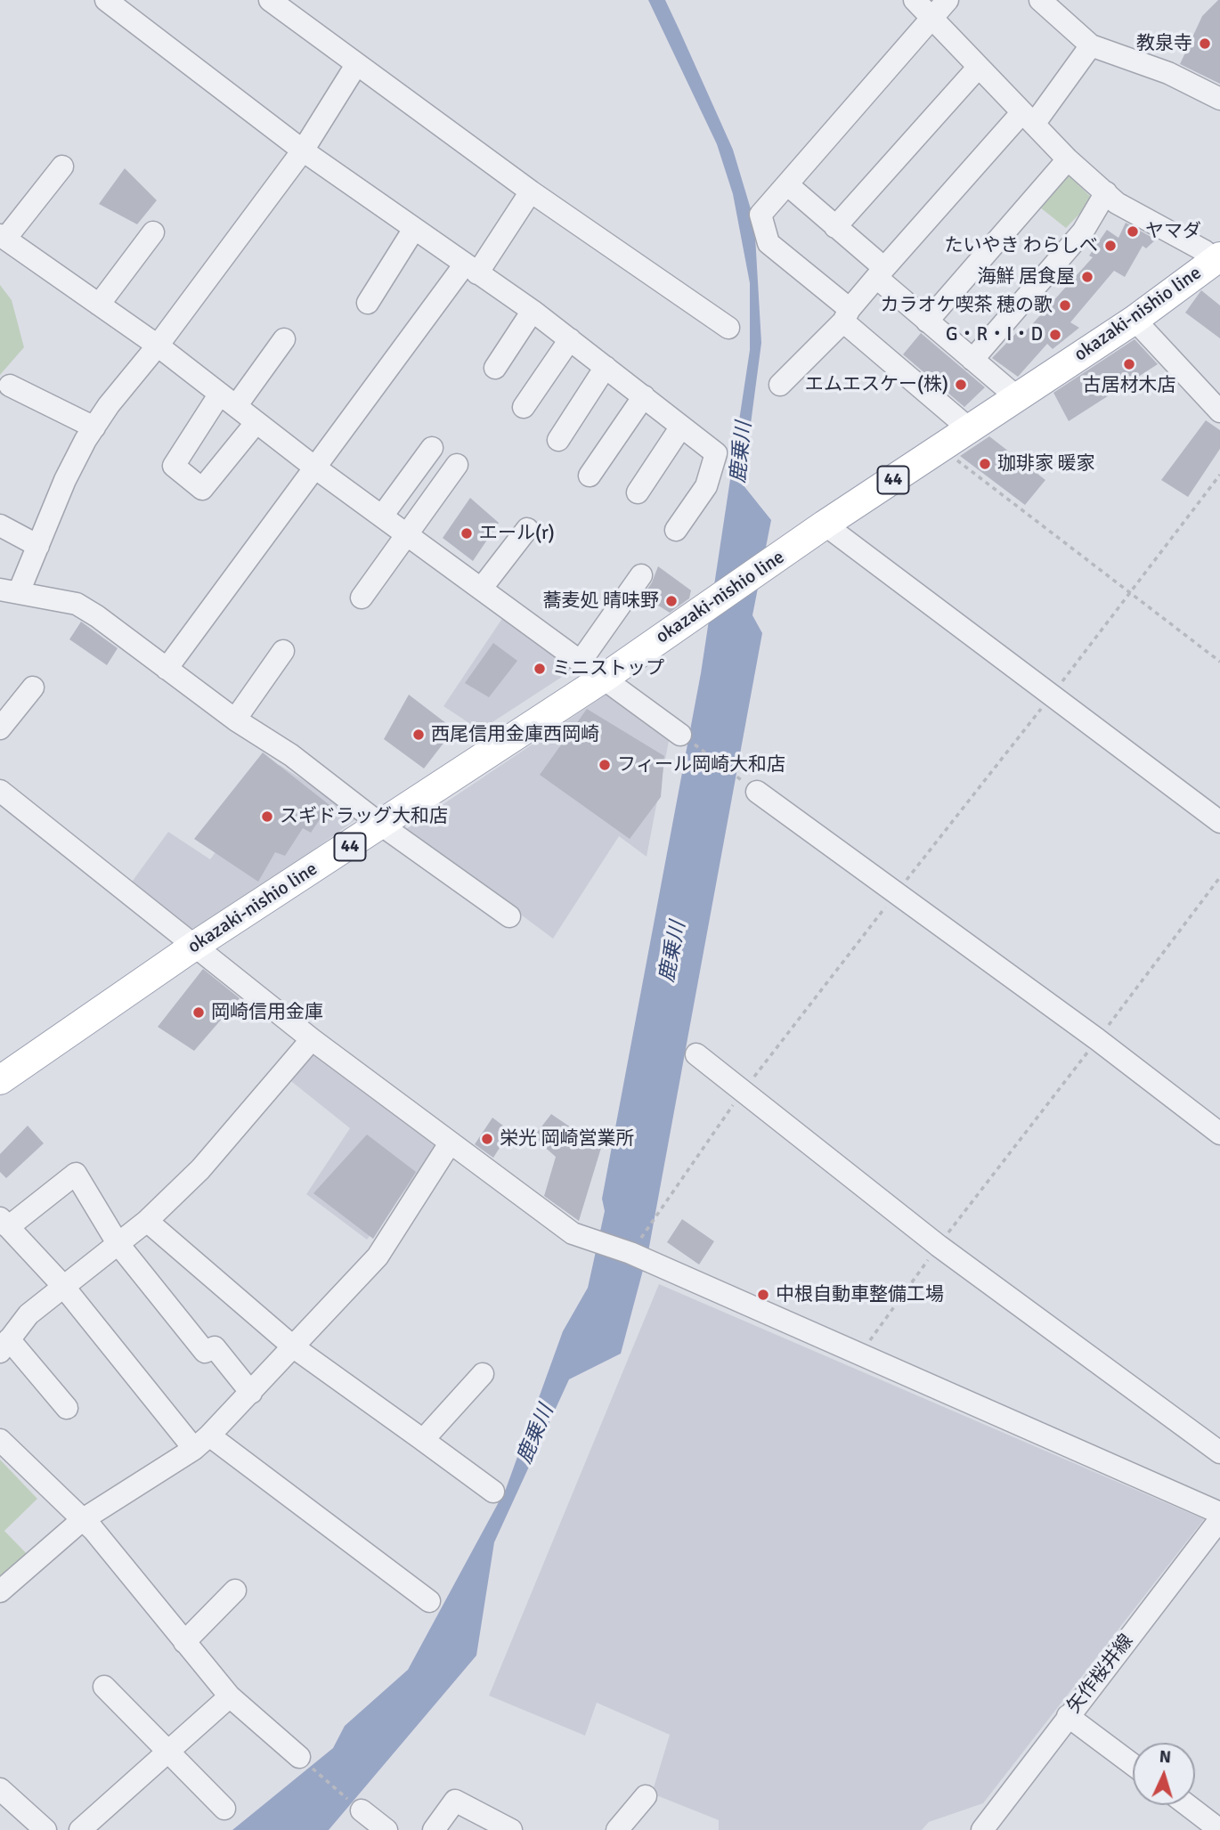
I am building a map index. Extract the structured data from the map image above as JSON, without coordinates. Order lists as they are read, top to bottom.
{
  "streets": {
    "main road": ["okazaki-nishio line", "44"],
    "street": ["矢作桜井線"]
  },
  "water": ["鹿乗川"],
  "places": [
    "教泉寺",
    "ヤマダ",
    "たいやき わらしべ",
    "海鮮 居食屋",
    "カラオケ喫茶 穂の歌",
    "G・R・I・D",
    "古居材木店",
    "エムエスケー(株)",
    "珈琲家 暖家",
    "エール(r)",
    "蕎麦処 晴味野",
    "ミニストップ",
    "西尾信用金庫西岡崎",
    "フィール岡崎大和店",
    "スギドラッグ大和店",
    "岡崎信用金庫",
    "栄光 岡崎営業所",
    "中根自動車整備工場"
  ],
  "north": "top"
}
